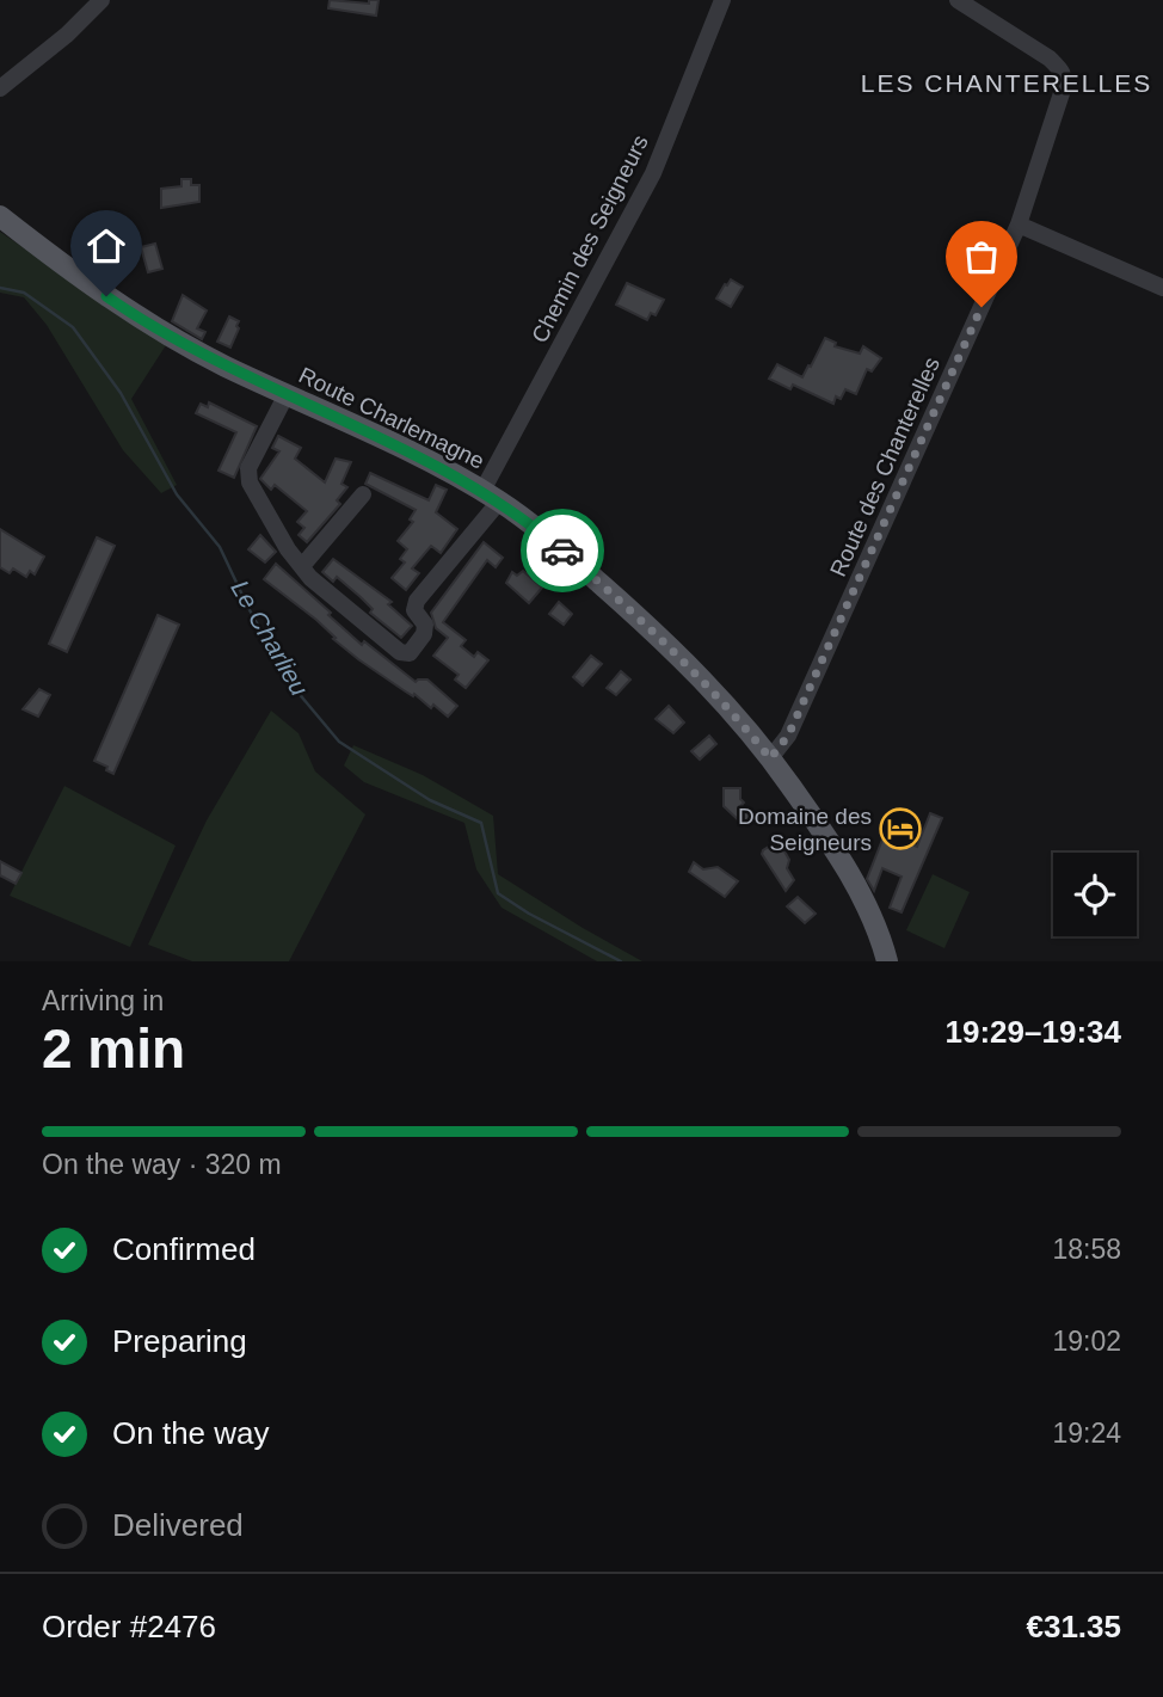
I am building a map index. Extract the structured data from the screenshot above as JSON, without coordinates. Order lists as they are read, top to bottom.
{
  "streets": {
    "main road": ["Route Charlemagne"],
    "street": ["Chemin des Seigneurs", "Route des Chanterelles"]
  },
  "crossings": [
    ["Chemin des Seigneurs", "Route Charlemagne"],
    ["Route Charlemagne", "Route des Chanterelles"]
  ],
  "districts": ["LES CHANTERELLES"],
  "water": ["Le Charlieu"],
  "places": {
    "hotel": ["Domaine des Seigneurs"]
  },
  "page": {
    "heading": ["2 min", "Arriving in", "19:29–19:34"],
    "panel": ["Order #2476", "€31.35"],
    "bar": "On the way · 320 m",
    "list": [
      ["Confirmed", "18:58"],
      ["Preparing", "19:02"],
      ["On the way", "19:24"],
      "Delivered"
    ]
  }
}
